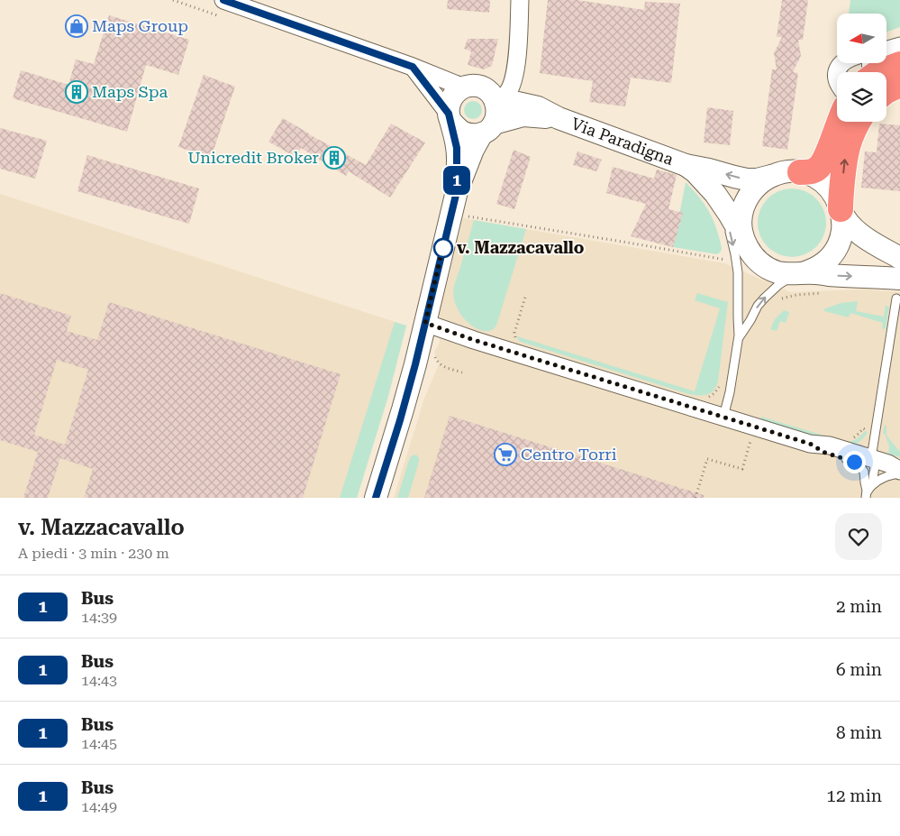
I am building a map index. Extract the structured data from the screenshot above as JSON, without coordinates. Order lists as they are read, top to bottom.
{
  "streets": {
    "street": ["Via Paradigna"]
  },
  "places": {
    "shop": ["Maps Group"],
    "building": ["Maps Spa", "Unicredit Broker"],
    "other": ["v. Mazzacavallo"],
    "supermarket": ["Centro Torri"]
  },
  "lines": ["bus line 1"],
  "north": "left",
  "page": {
    "on_map": "1",
    "heading": ["v. Mazzacavallo", "A piedi · 3 min · 230 m"],
    "list": [
      {
        "mark": "1",
        "name": "Bus",
        "note": "14:39",
        "value": "2 min"
      },
      {
        "mark": "1",
        "name": "Bus",
        "note": "14:43",
        "value": "6 min"
      },
      {
        "mark": "1",
        "name": "Bus",
        "note": "14:45",
        "value": "8 min"
      },
      {
        "mark": "1",
        "name": "Bus",
        "note": "14:49",
        "value": "12 min"
      }
    ]
  }
}
